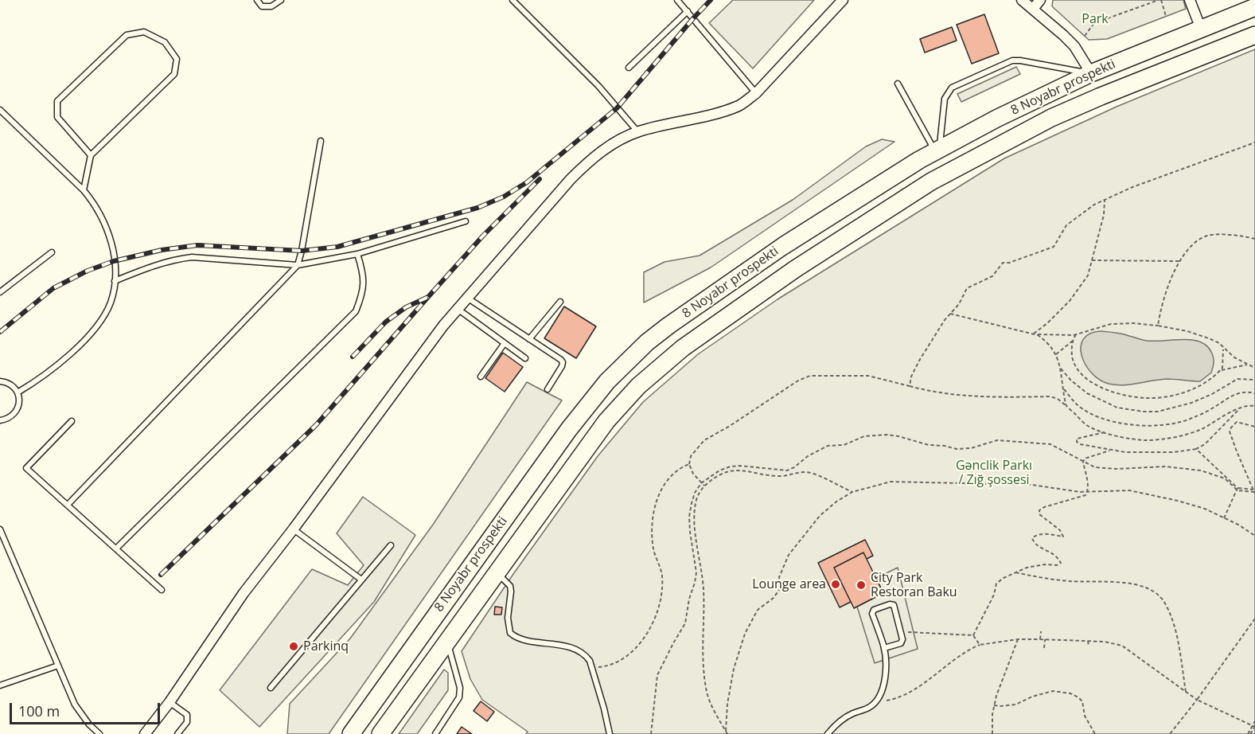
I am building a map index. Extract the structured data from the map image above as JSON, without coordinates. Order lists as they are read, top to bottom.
{
  "streets": {
    "highway": ["8 Noyabr prospekti"]
  },
  "parks": ["Park", "Gənclik Parkı / Zığ şossesi"],
  "places": ["Lounge area", "City Park Restoran Baku", "Parkinq"],
  "scale_bar": "100 m"
}
